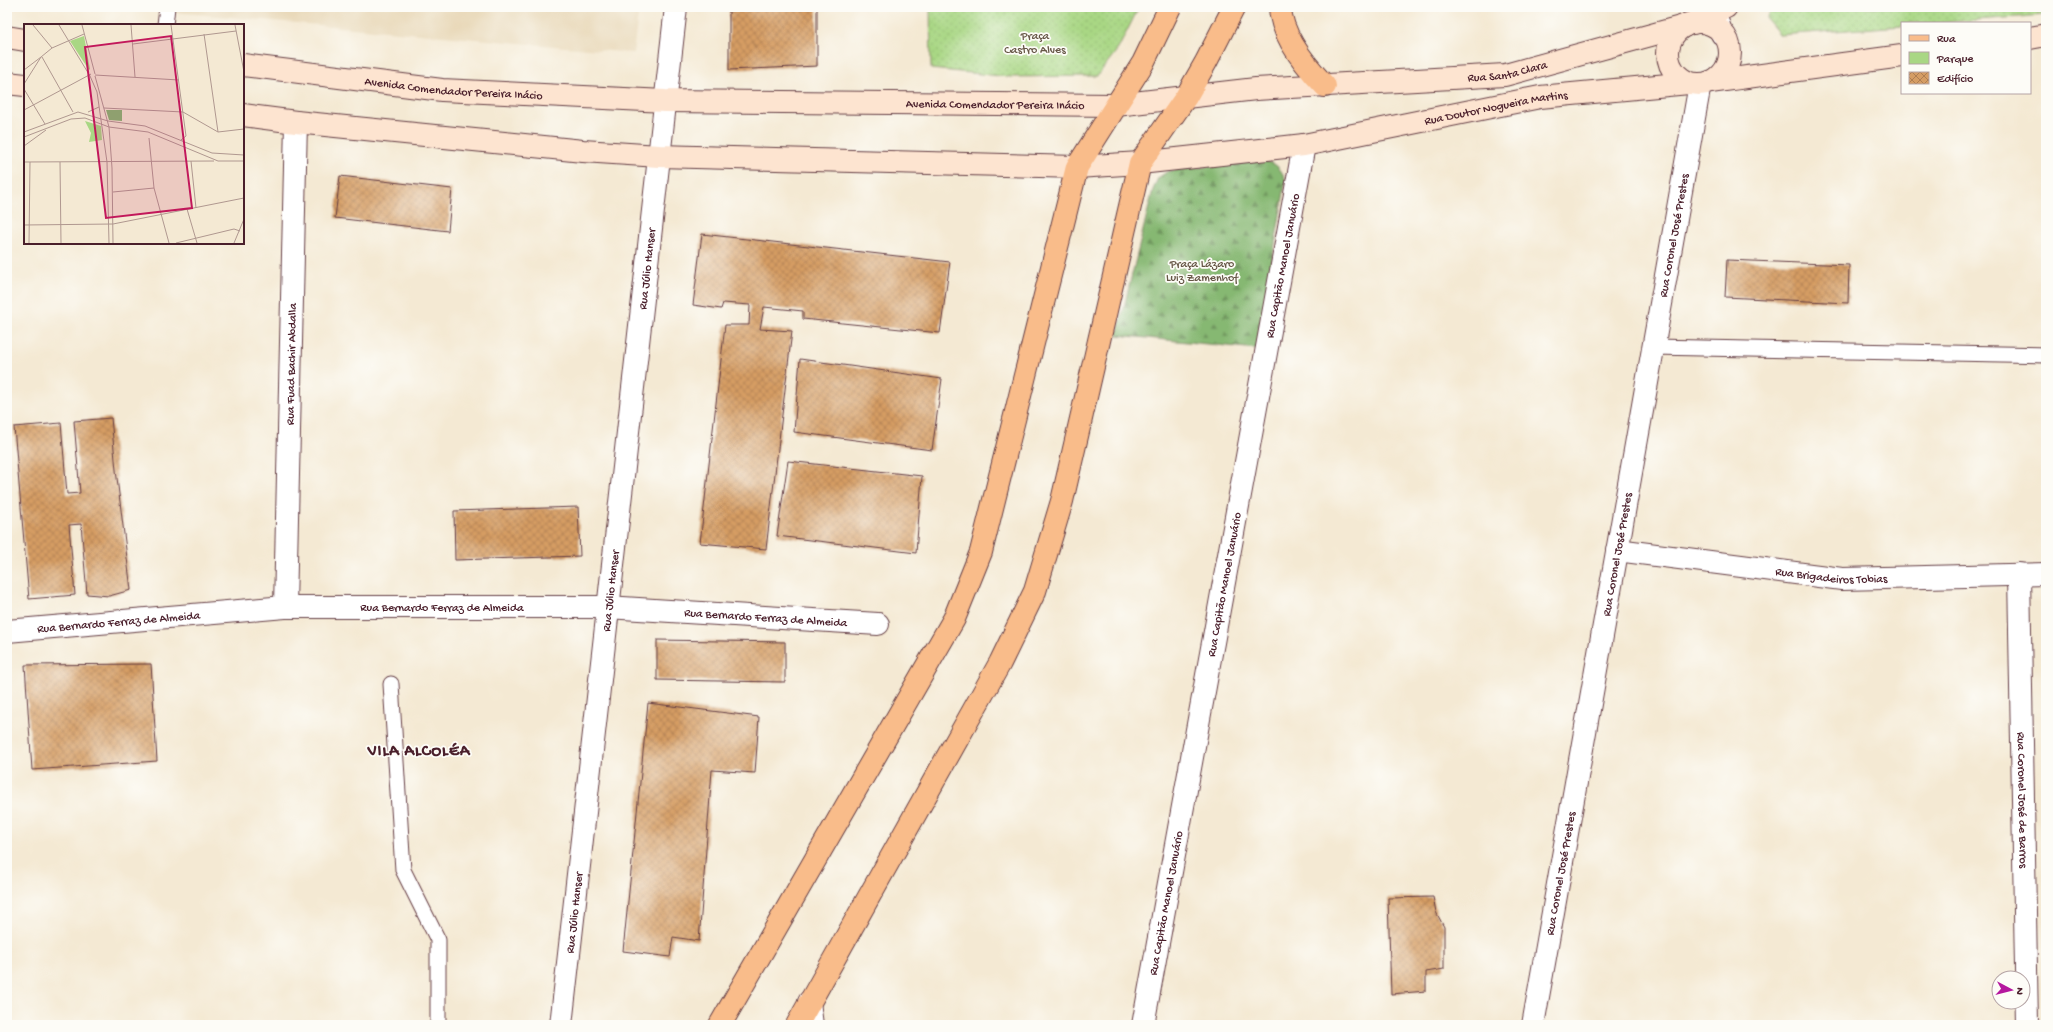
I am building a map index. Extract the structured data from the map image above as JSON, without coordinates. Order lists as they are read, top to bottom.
{
  "streets": {
    "main road": ["Rua Santa Clara", "Avenida Comendador Pereira Inácio", "Rua Doutor Nogueira Martins"],
    "street": [
      "Rua Coronel José Prestes",
      "Rua Capitão Manoel Januário",
      "Rua Júlio Hanser",
      "Rua Fuad Bachir Abdalla",
      "Rua Brigadeiros Tobias",
      "Rua Bernardo Ferraz de Almeida",
      "Rua Coronel José de Barros"
    ]
  },
  "crossings": [
    ["Rua Santa Clara", "Avenida Comendador Pereira Inácio"],
    ["Rua Santa Clara", "Rua Doutor Nogueira Martins"],
    ["Rua Santa Clara", "Rua Coronel José Prestes"],
    ["Rua Doutor Nogueira Martins", "Rua Coronel José Prestes"],
    ["Rua Doutor Nogueira Martins", "Rua Capitão Manoel Januário"],
    ["Rua Coronel José Prestes", "Rua Brigadeiros Tobias"],
    ["Rua Júlio Hanser", "Rua Bernardo Ferraz de Almeida"],
    ["Rua Fuad Bachir Abdalla", "Rua Bernardo Ferraz de Almeida"],
    ["Rua Brigadeiros Tobias", "Rua Coronel José de Barros"]
  ],
  "districts": ["VILA ALCOLÉA"],
  "parks": ["Praça Castro Alves", "Praça Lázaro Luiz Zamenhof"],
  "legend": ["Rua", "Parque", "Edifício"],
  "north": "right"
}
